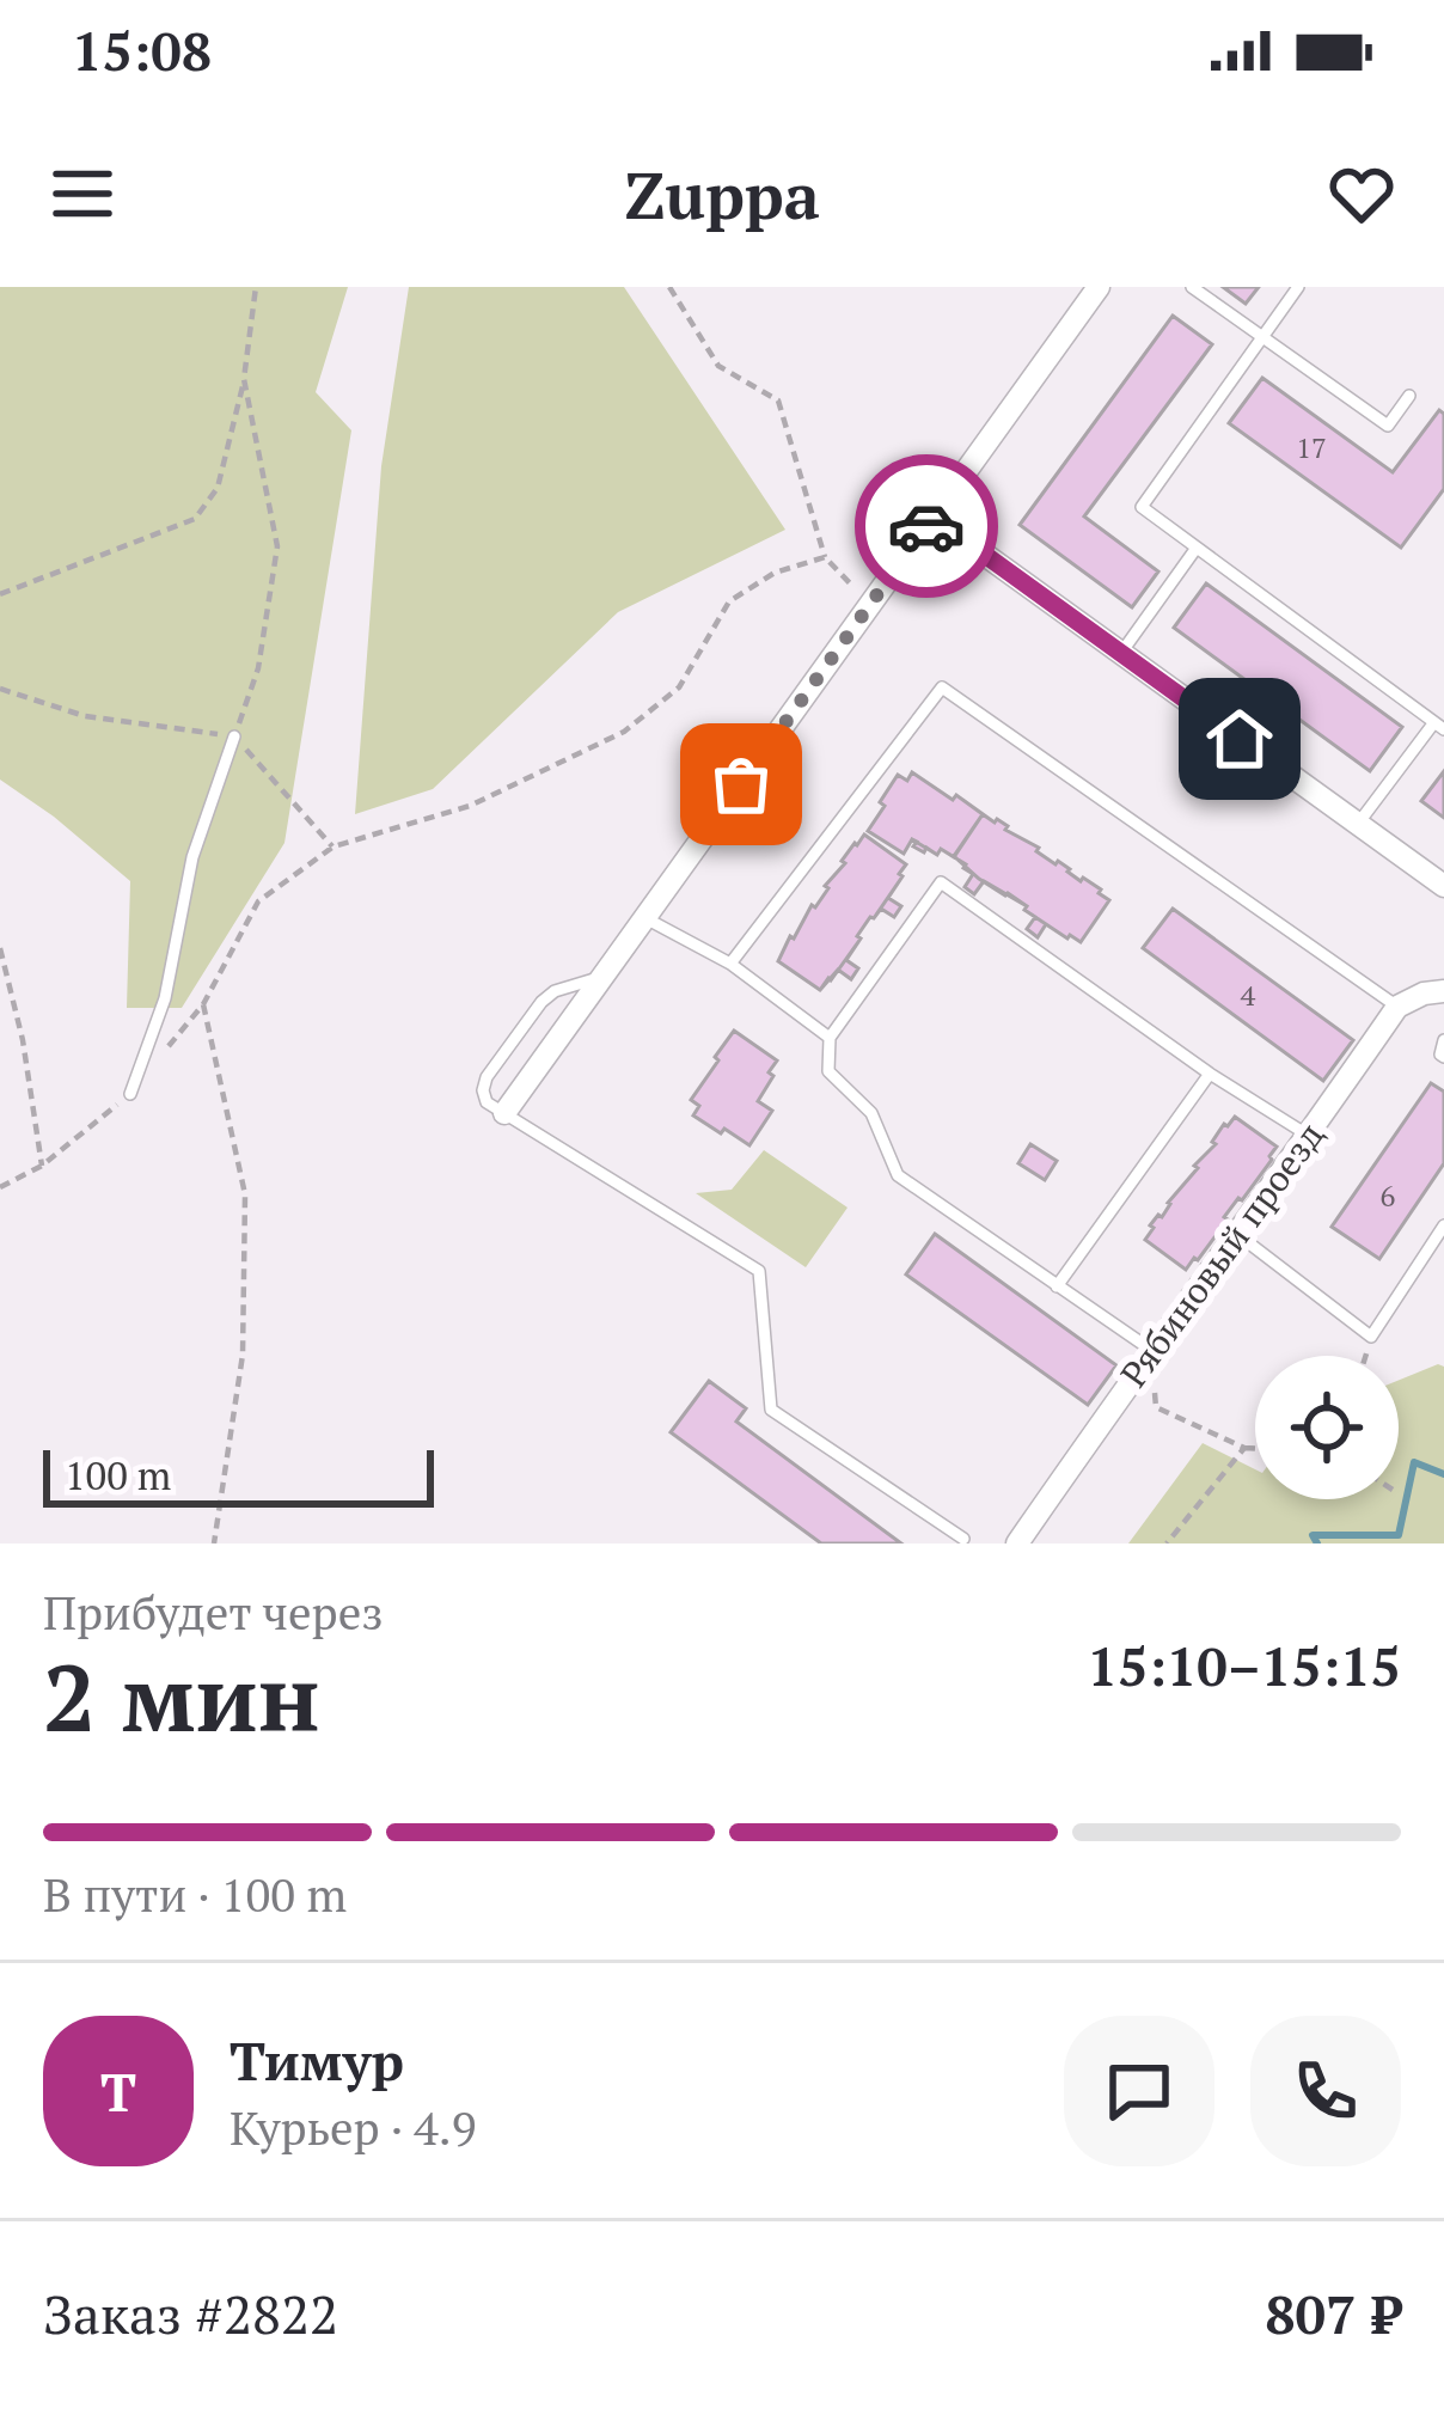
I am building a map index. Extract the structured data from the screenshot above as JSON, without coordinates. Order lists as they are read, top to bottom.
{
  "streets": {
    "street": ["Рябиновый проезд"]
  },
  "house_numbers": ["17", "4", "6"],
  "scale_bar": "100 m",
  "page": {
    "status": "15:08",
    "header": "Zuppa",
    "scale": "100 m",
    "heading": ["2 мин", "Прибудет через", "15:10–15:15"],
    "panel": [
      "Тимур",
      "Курьер · 4.9",
      "Заказ #2822",
      "807 ₽"
    ],
    "bar": "В пути · 100 m",
    "round": "Т"
  }
}
